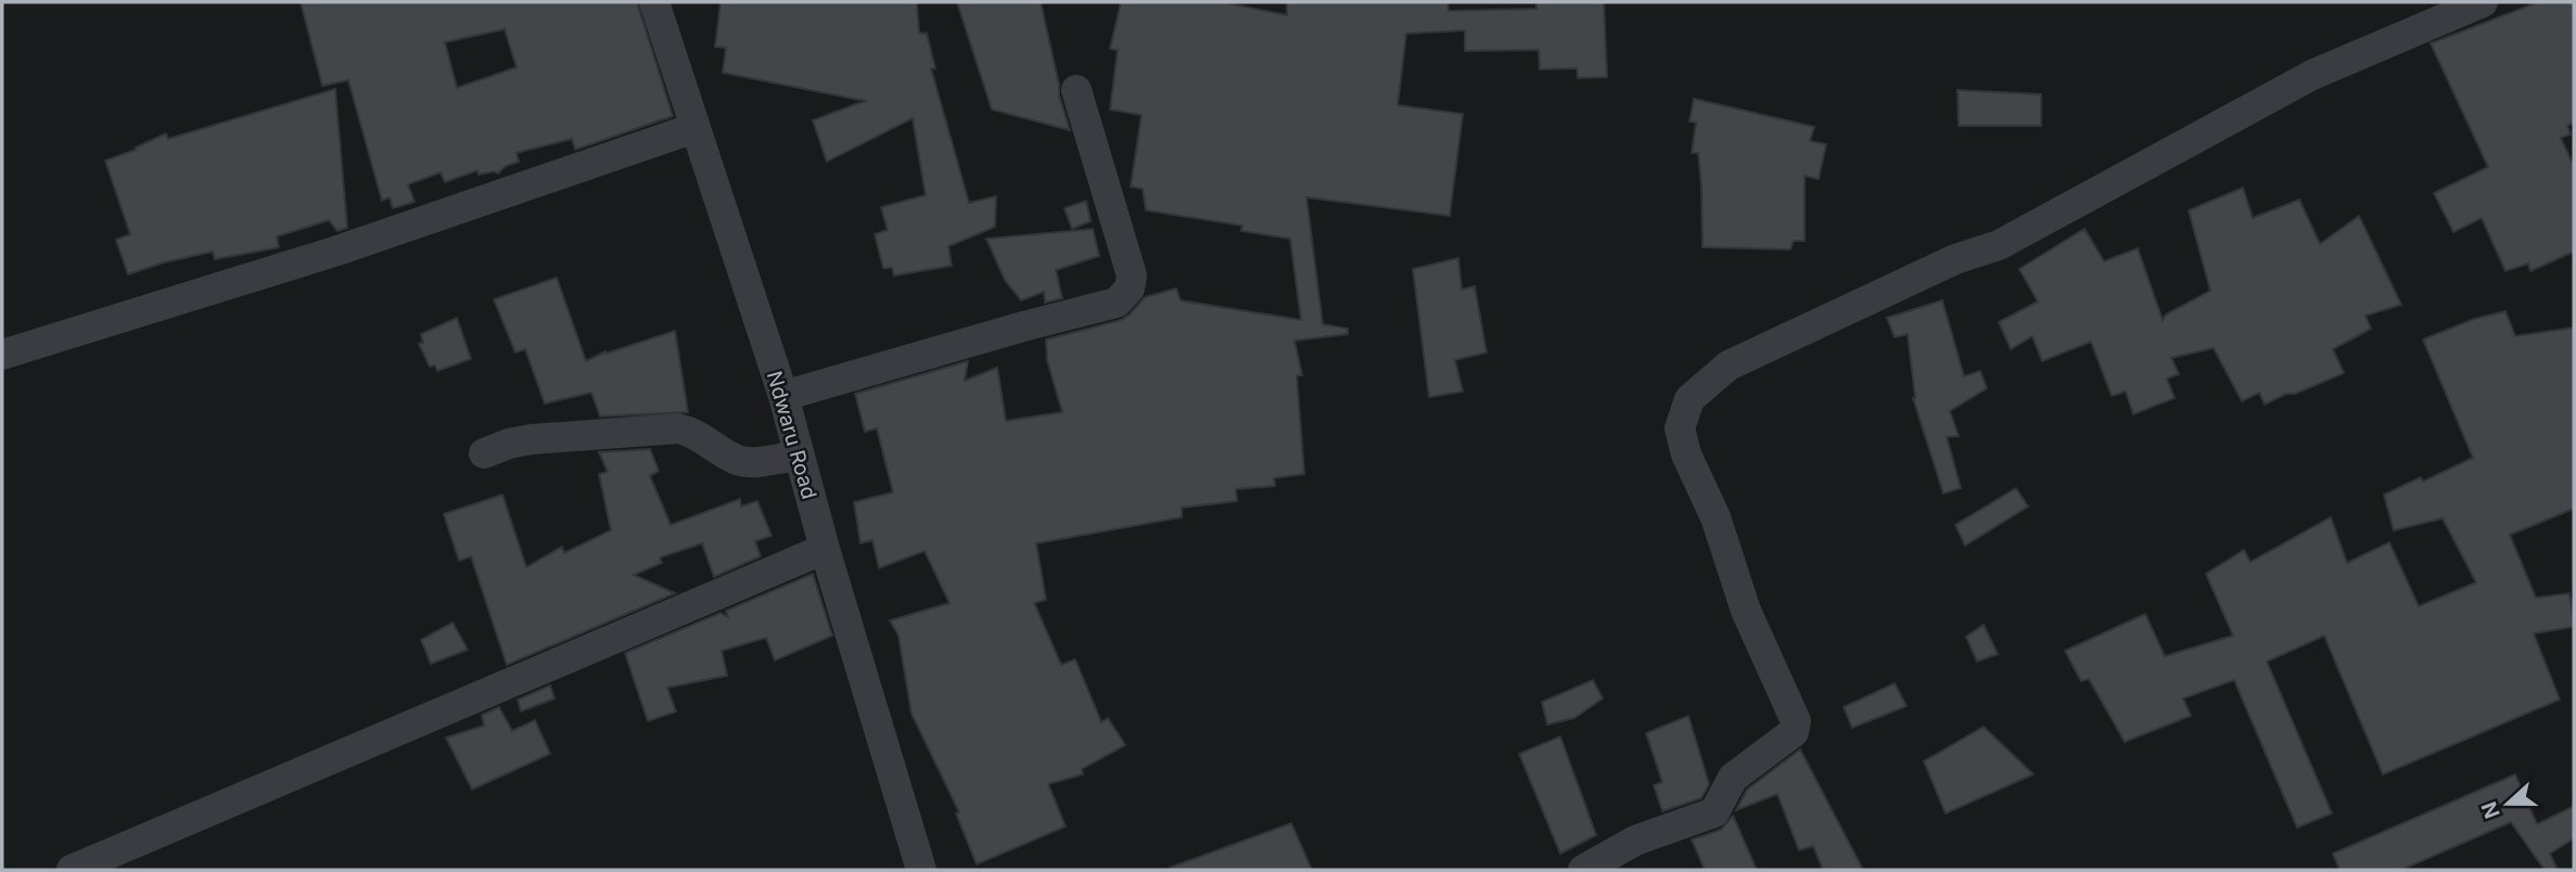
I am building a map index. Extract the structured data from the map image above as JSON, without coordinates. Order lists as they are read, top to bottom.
{
  "streets": {
    "street": ["Ndwaru Road"]
  },
  "north": "left"
}
